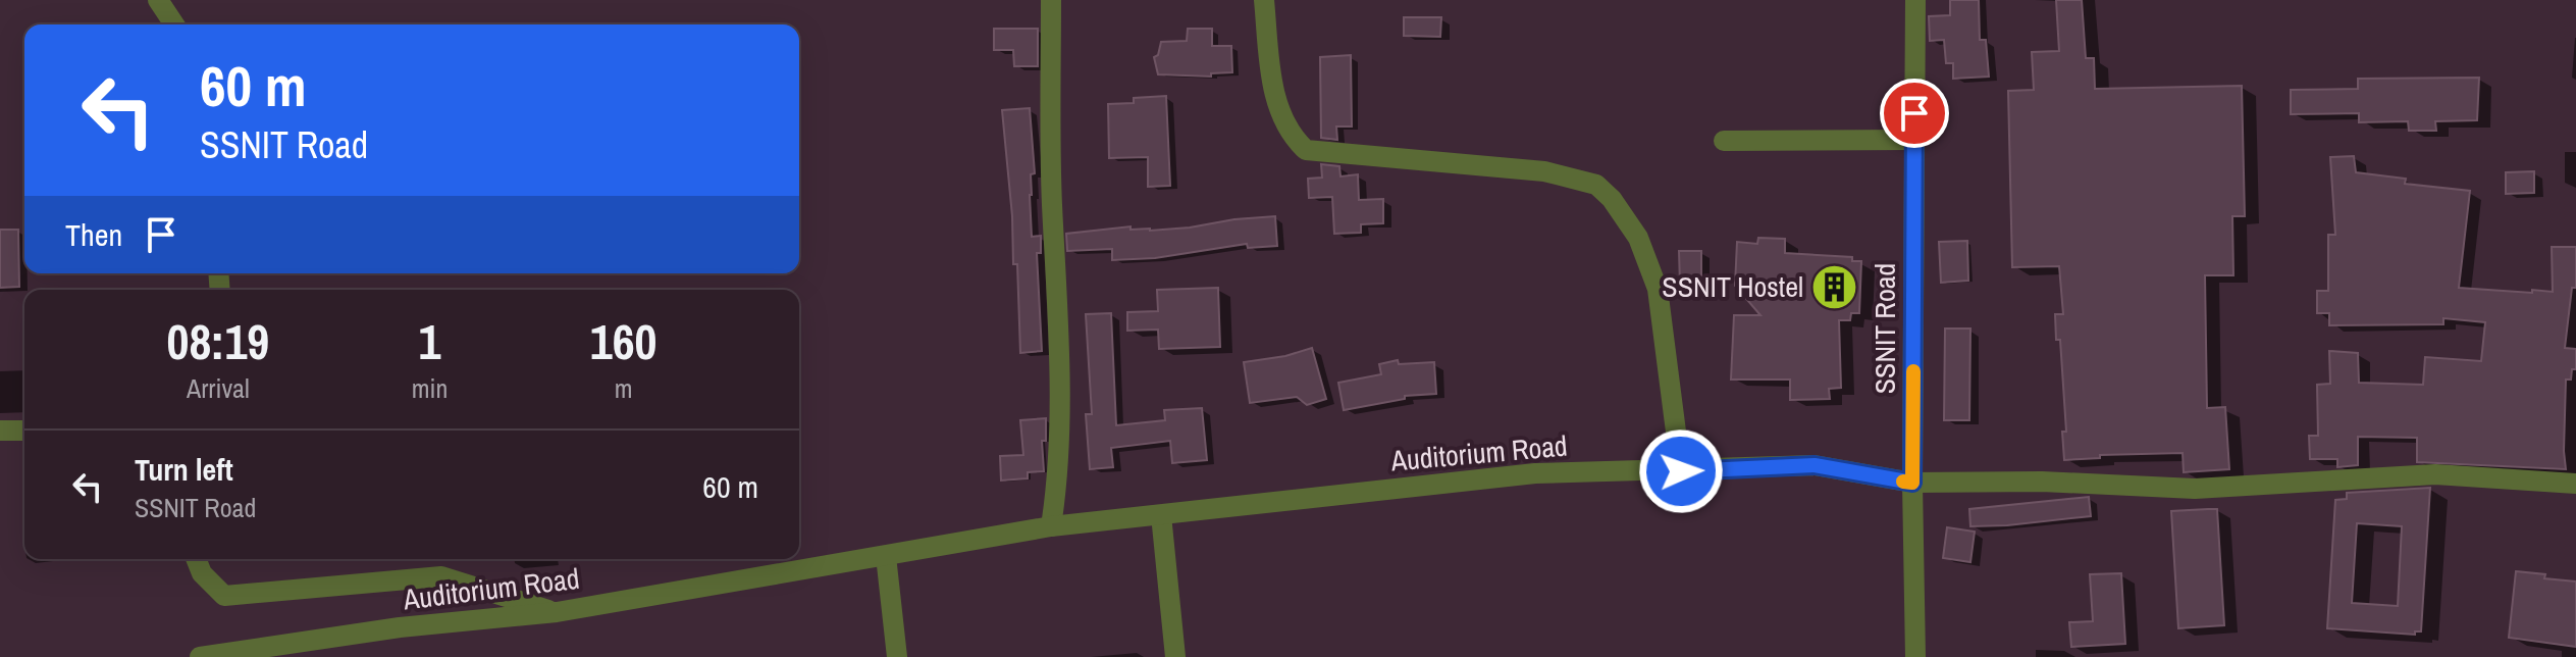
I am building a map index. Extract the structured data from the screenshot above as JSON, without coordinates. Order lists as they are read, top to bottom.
{
  "streets": {
    "street": ["SSNIT Road", "Auditorium Road"]
  },
  "crossings": [
    ["SSNIT Road", "Auditorium Road"]
  ],
  "places": {
    "building": ["SSNIT Hostel"]
  },
  "page": {
    "turn": ["60 m", "SSNIT Road"],
    "then": "Then",
    "eta": [
      "08:19",
      "Arrival",
      "1",
      "min",
      "160",
      "m"
    ],
    "list": [
      {
        "name": "Turn left",
        "note": "SSNIT Road",
        "value": "60 m"
      }
    ]
  }
}
